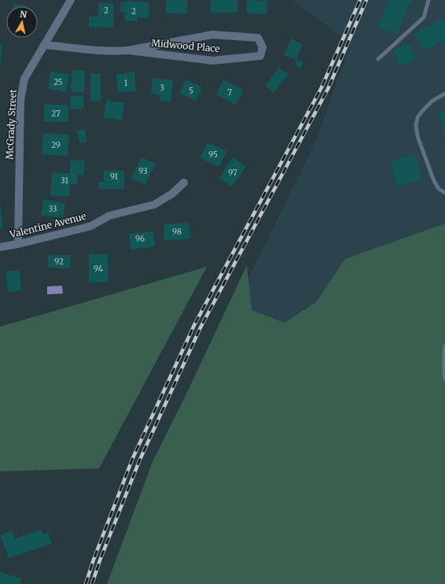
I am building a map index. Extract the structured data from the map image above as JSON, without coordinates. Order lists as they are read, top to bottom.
{
  "streets": {
    "street": ["Midwood Place", "McGrady Street", "Valentine Avenue"]
  },
  "crossings": [
    ["Midwood Place", "McGrady Street"],
    ["McGrady Street", "Valentine Avenue"]
  ],
  "house_numbers": [
    "2",
    "2",
    "25",
    "1",
    "3",
    "5",
    "7",
    "27",
    "29",
    "95",
    "93",
    "97",
    "91",
    "31",
    "33",
    "98",
    "96",
    "92",
    "94"
  ],
  "north": "top"
}
